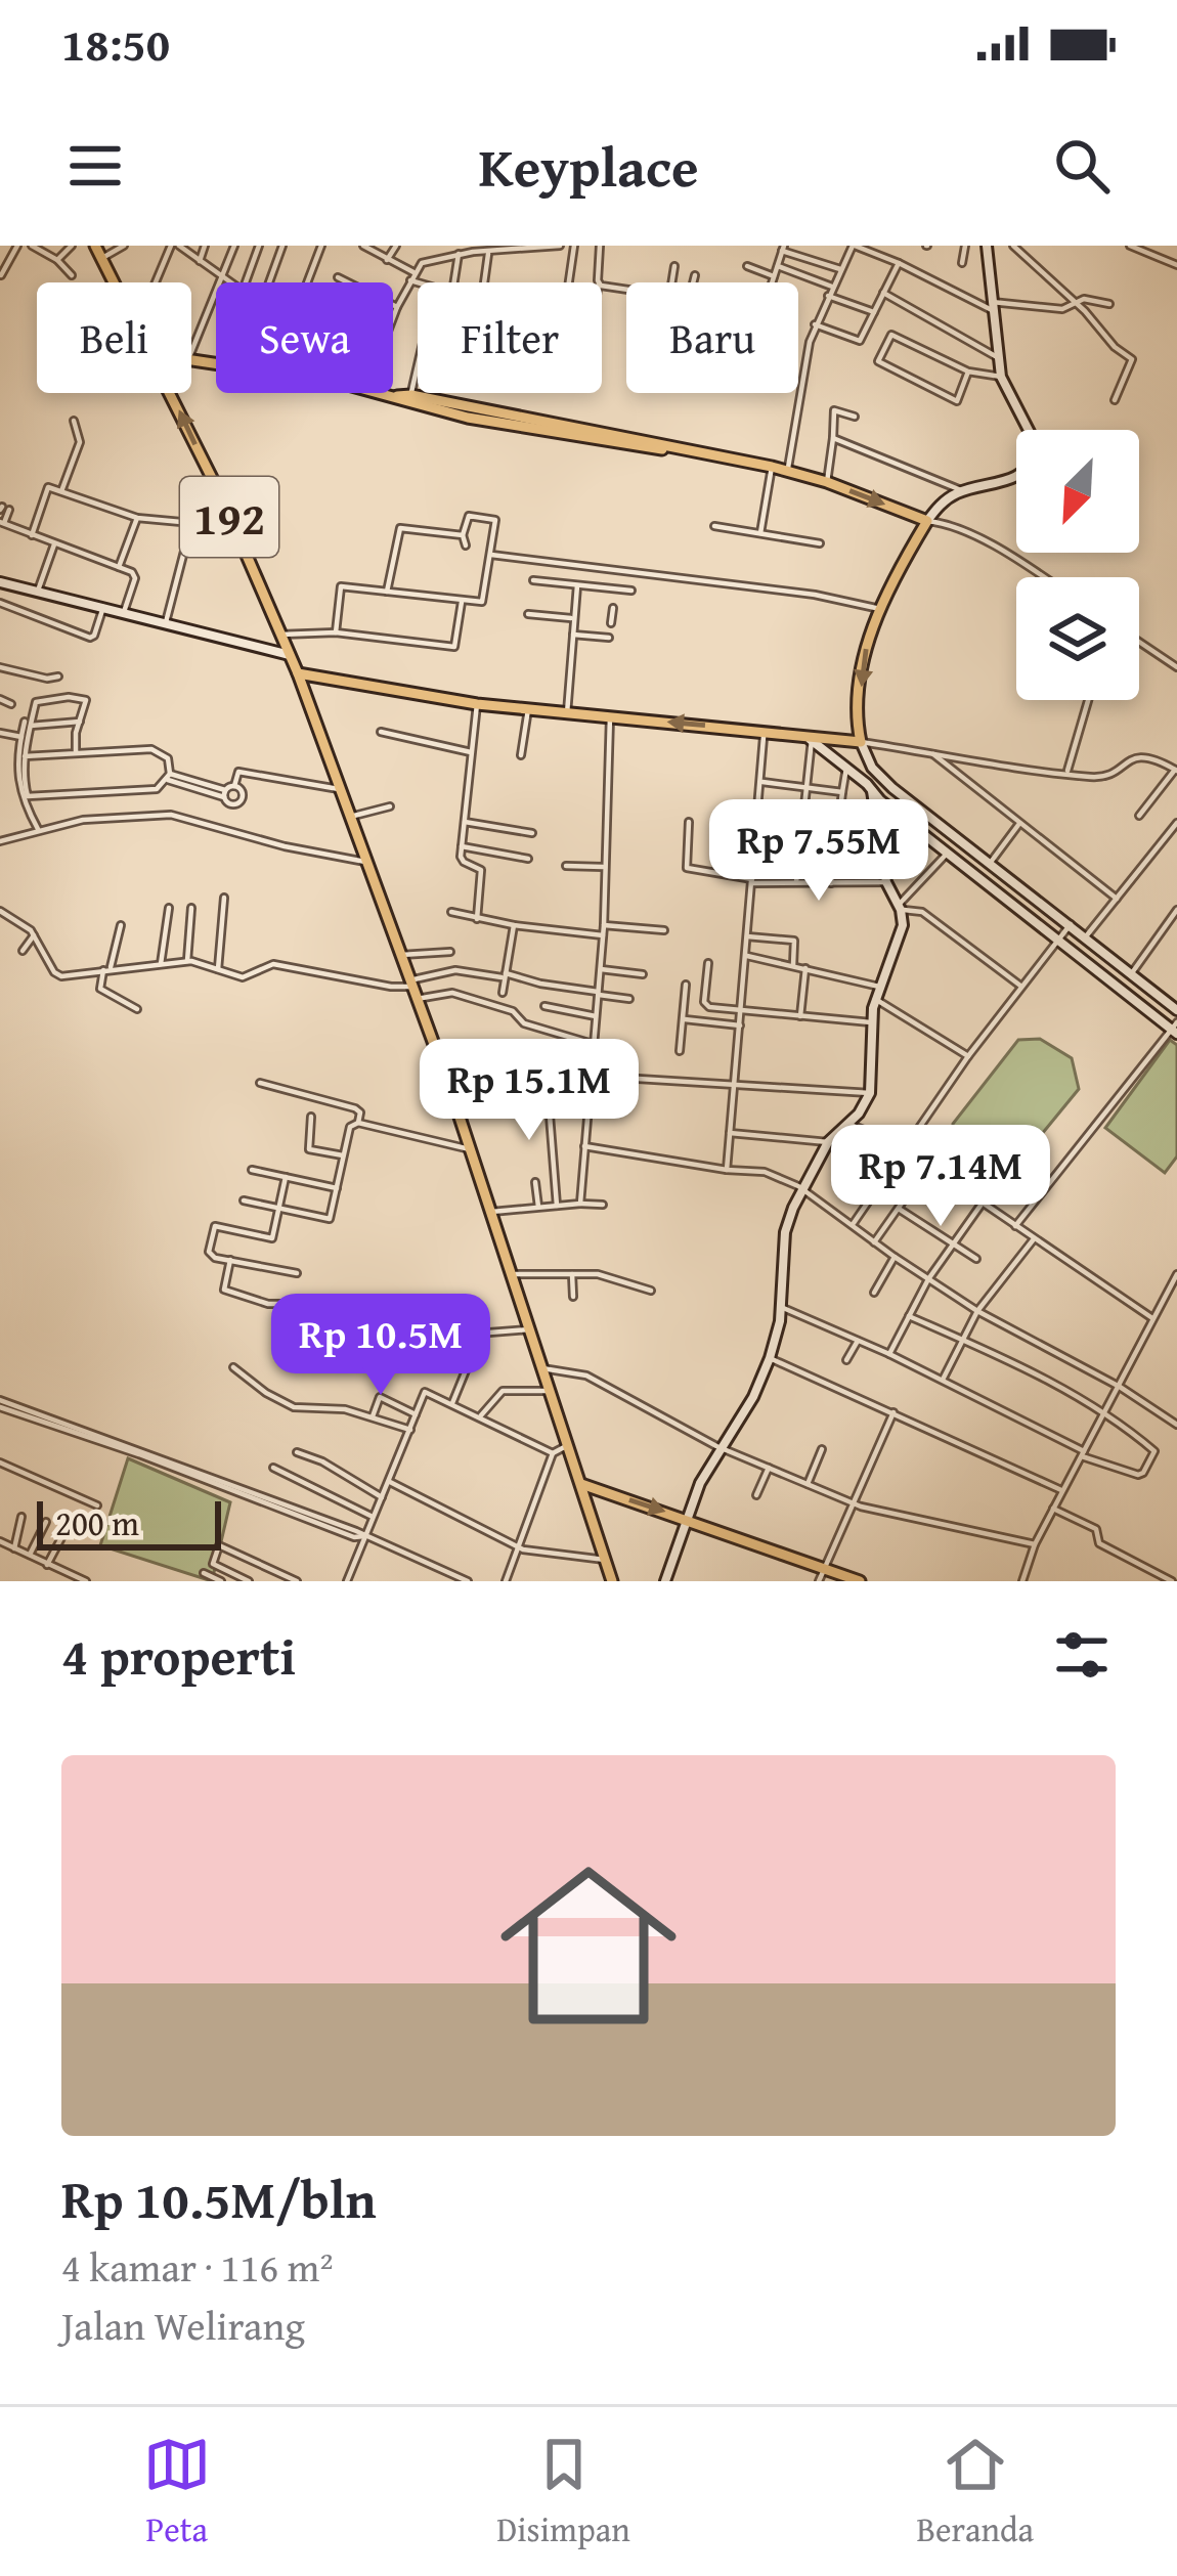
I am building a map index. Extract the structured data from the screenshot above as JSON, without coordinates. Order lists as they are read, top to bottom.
{
  "streets": {
    "main road": ["192"]
  },
  "scale_bar": "200 m",
  "north": "bottom left",
  "page": {
    "status": "18:50",
    "header": "Keyplace",
    "chip": [
      "Beli",
      "Sewa",
      "Filter",
      "Baru"
    ],
    "price": [
      "Rp 7.55M",
      "Rp 15.1M",
      "Rp 7.14M",
      "Rp 10.5M"
    ],
    "scale": "200 m",
    "heading": "4 properti",
    "list": [
      {
        "name": "Rp 10.5M/bln",
        "note": "4 kamar · 116 m² · Jalan Welirang"
      }
    ],
    "tabs": ["Peta", "Disimpan", "Beranda"]
  }
}
